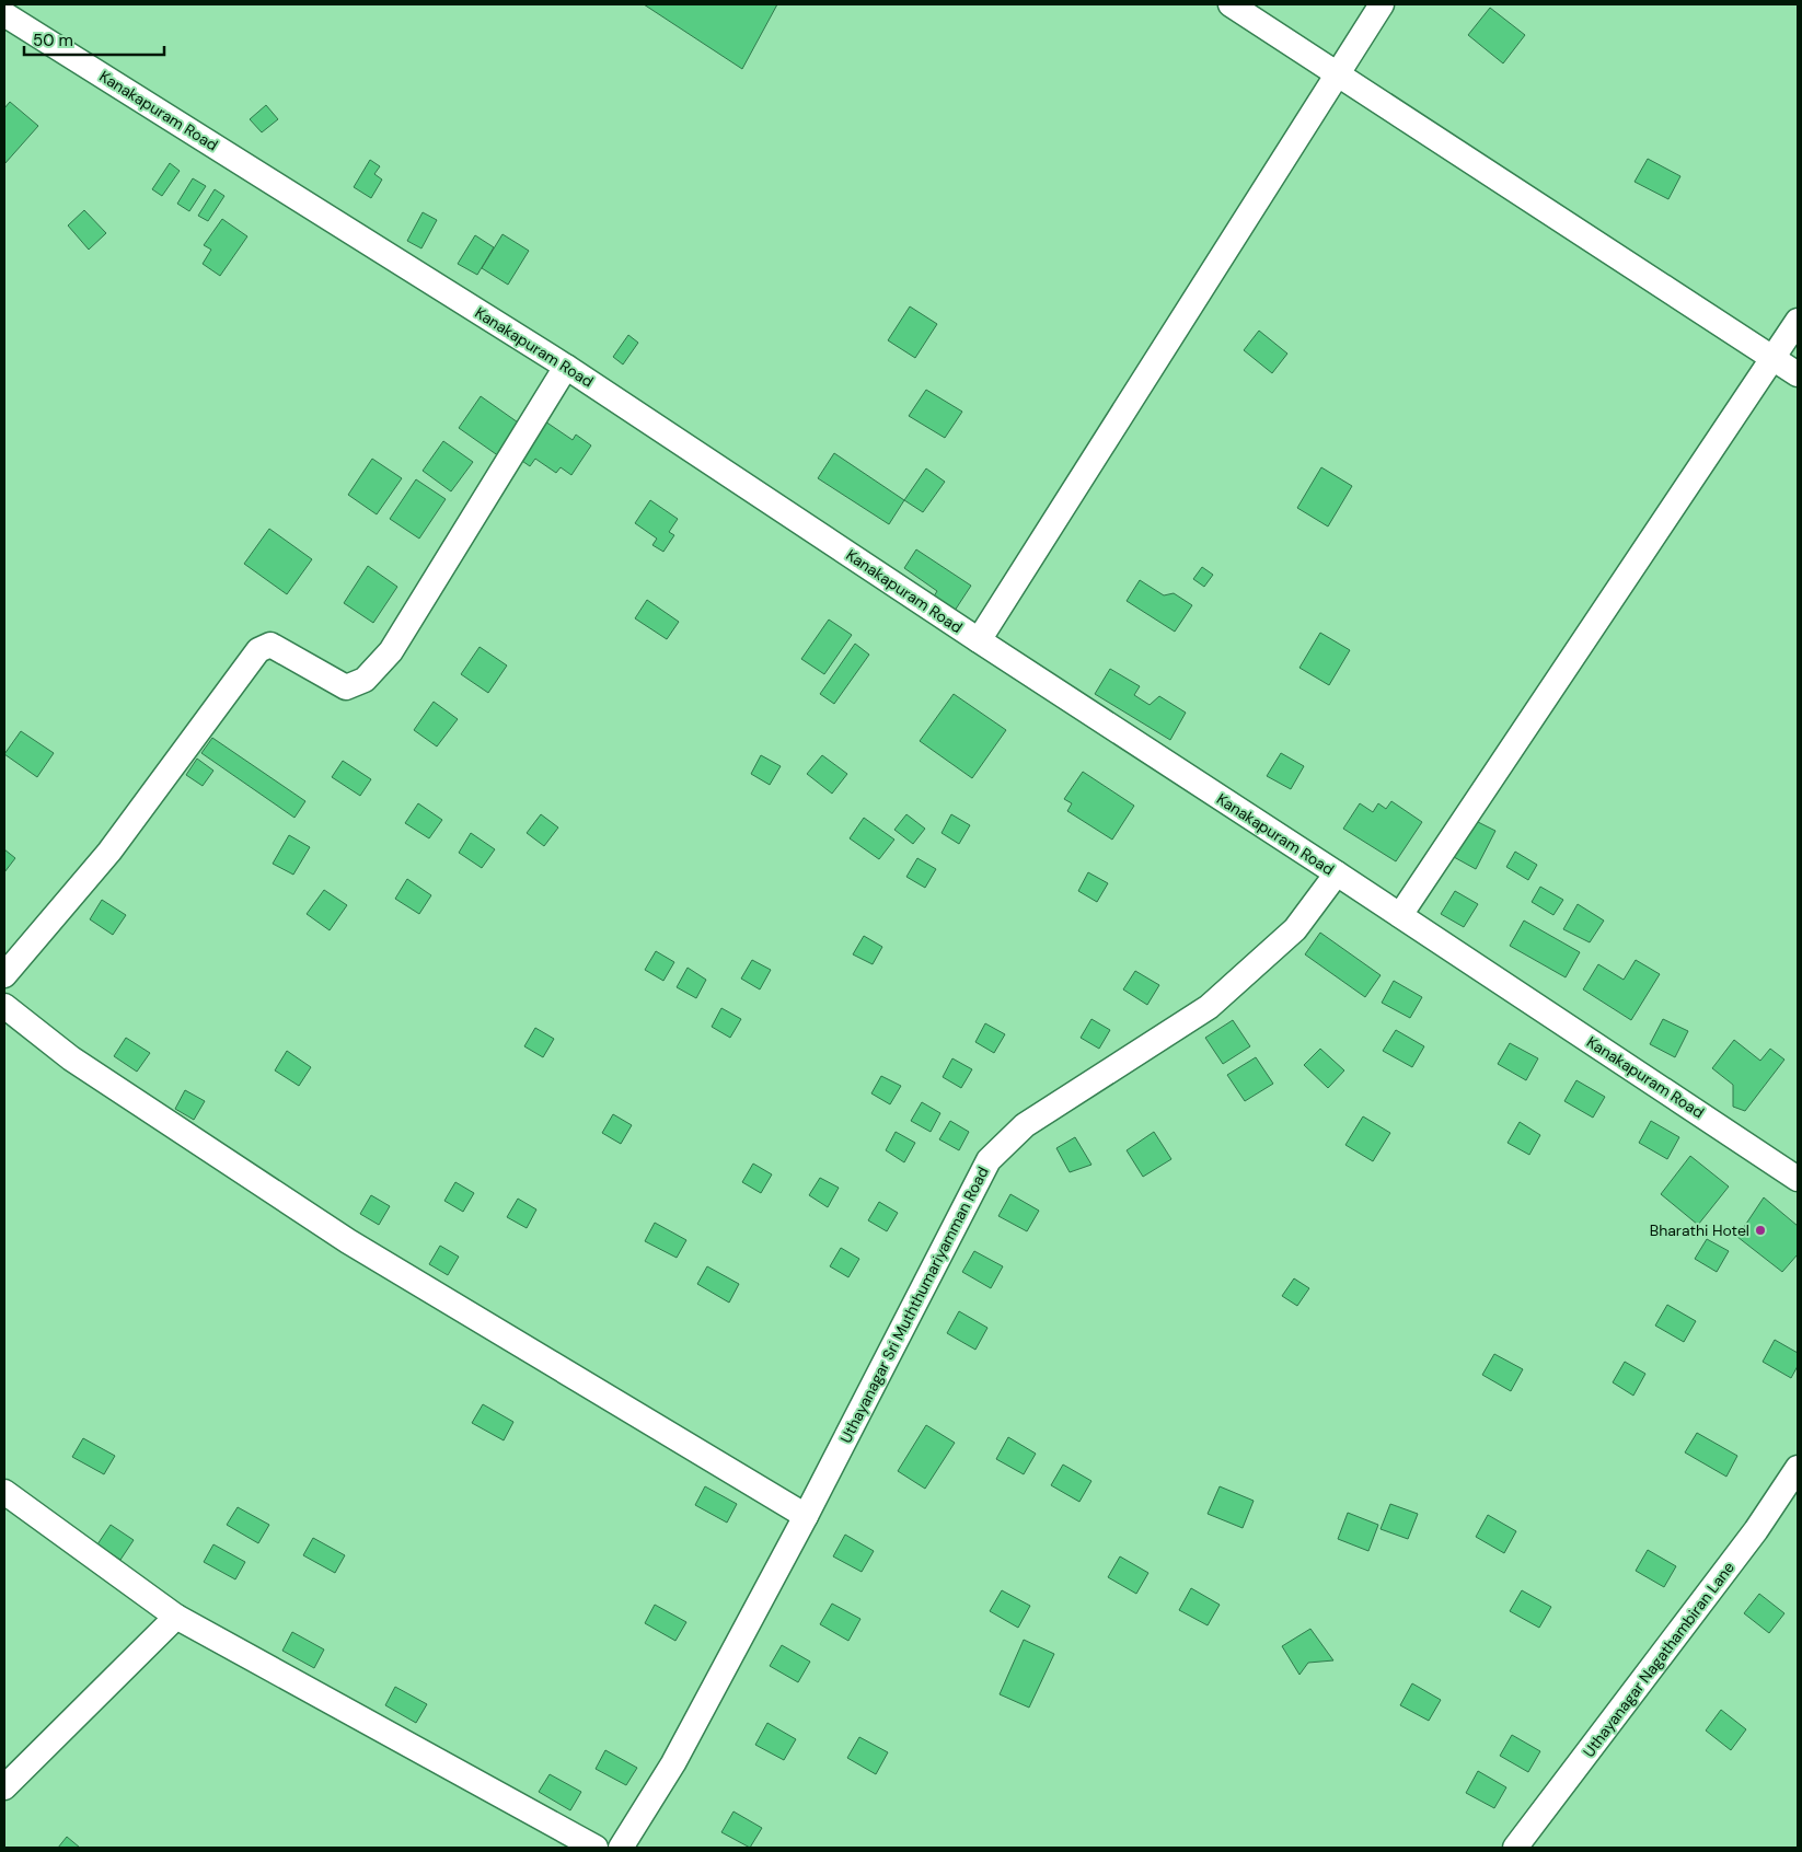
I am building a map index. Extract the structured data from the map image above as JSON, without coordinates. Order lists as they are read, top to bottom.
{
  "streets": {
    "street": ["Kanakapuram Road", "Uthayanagar Sri Muththumariyamman Road", "Uthayanagar Nagathambiran Lane"]
  },
  "crossings": [
    ["Kanakapuram Road", "Uthayanagar Sri Muththumariyamman Road"]
  ],
  "places": ["Bharathi Hotel"],
  "scale_bar": "50 m"
}
